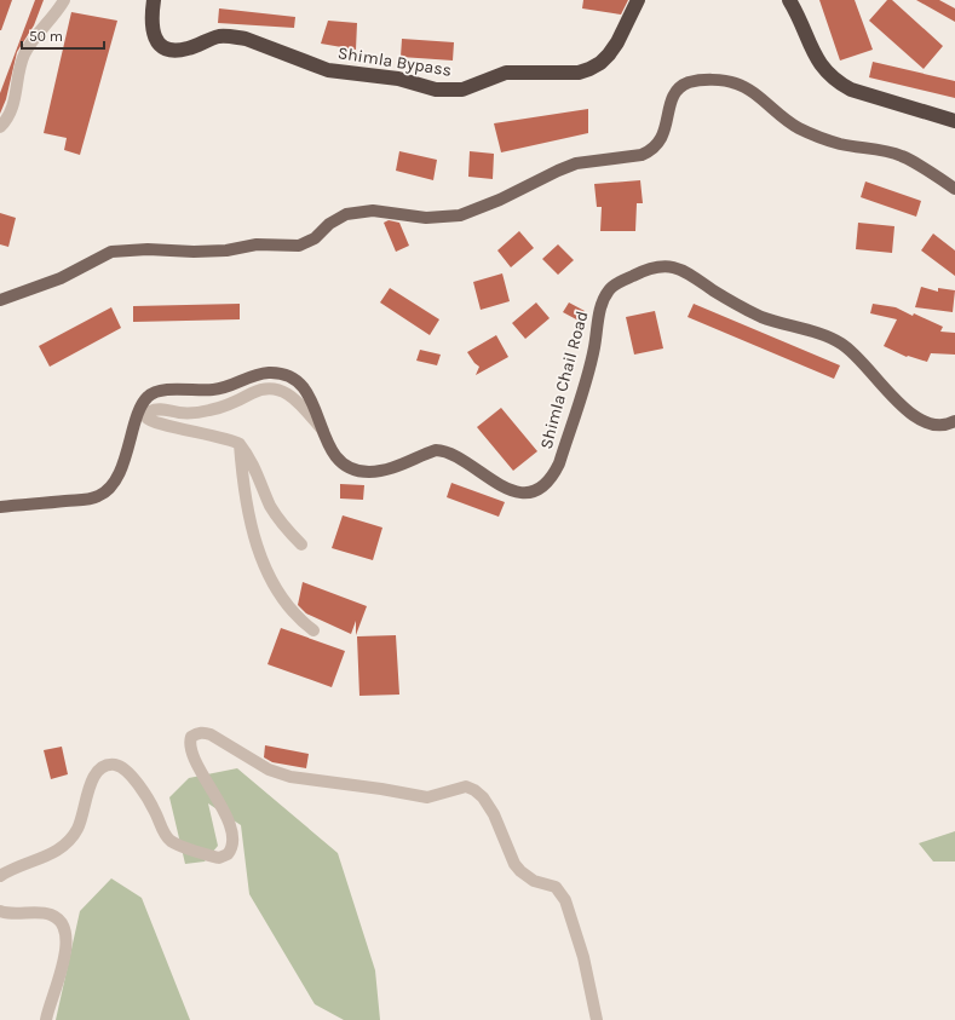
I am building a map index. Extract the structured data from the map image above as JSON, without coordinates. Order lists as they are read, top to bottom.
{
  "streets": {
    "highway": ["Shimla Bypass"],
    "main road": ["Shimla Chail Road"]
  },
  "scale_bar": "50 m"
}
